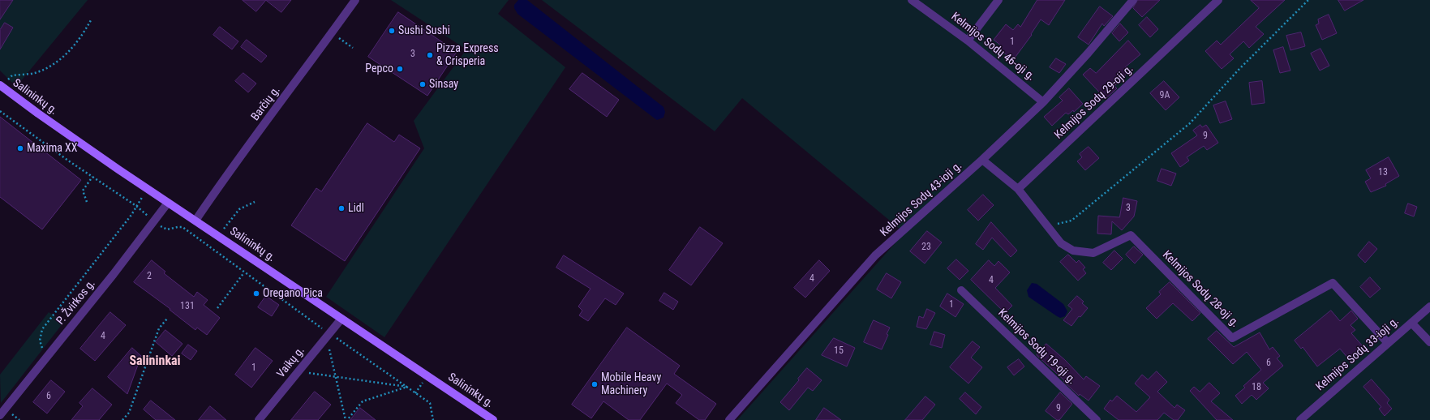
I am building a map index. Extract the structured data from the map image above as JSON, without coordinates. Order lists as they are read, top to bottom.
{
  "streets": {
    "main road": ["Salininkų g."],
    "street": [
      "Kelmijos Sodų 46-oji g.",
      "Kelmijos Sodų 29-oji g.",
      "Barčių g.",
      "Kelmijos Sodų 43-ioji g.",
      "Kelmijos Sodų 28-oji g.",
      "P. Žvirkos g.",
      "Kelmijos Sodų 19-oji g.",
      "Kelmijos Sodų 33-ioji g.",
      "Vaikų g."
    ]
  },
  "crossings": [
    ["Kelmijos Sodų 46-oji g.", "Kelmijos Sodų 43-ioji g."],
    ["Salininkų g.", "Barčių g."],
    ["Salininkų g.", "P. Žvirkos g."],
    ["Salininkų g.", "Vaikų g."],
    ["Kelmijos Sodų 29-oji g.", "Kelmijos Sodų 28-oji g."],
    ["Kelmijos Sodų 28-oji g.", "Kelmijos Sodų 33-ioji g."]
  ],
  "districts": ["Salininkai"],
  "places": [
    "Sushi Sushi",
    "Pizza Express & Crisperia",
    "Pepco",
    "Sinsay",
    "Maxima XX",
    "Lidl",
    "Oregano Pica",
    "Mobile Heavy Machinery"
  ],
  "house_numbers": [
    "1",
    "3",
    "9A",
    "9",
    "13",
    "3",
    "23",
    "2",
    "4",
    "4",
    "1",
    "131",
    "4",
    "15",
    "6",
    "1",
    "18",
    "6",
    "9"
  ]
}
